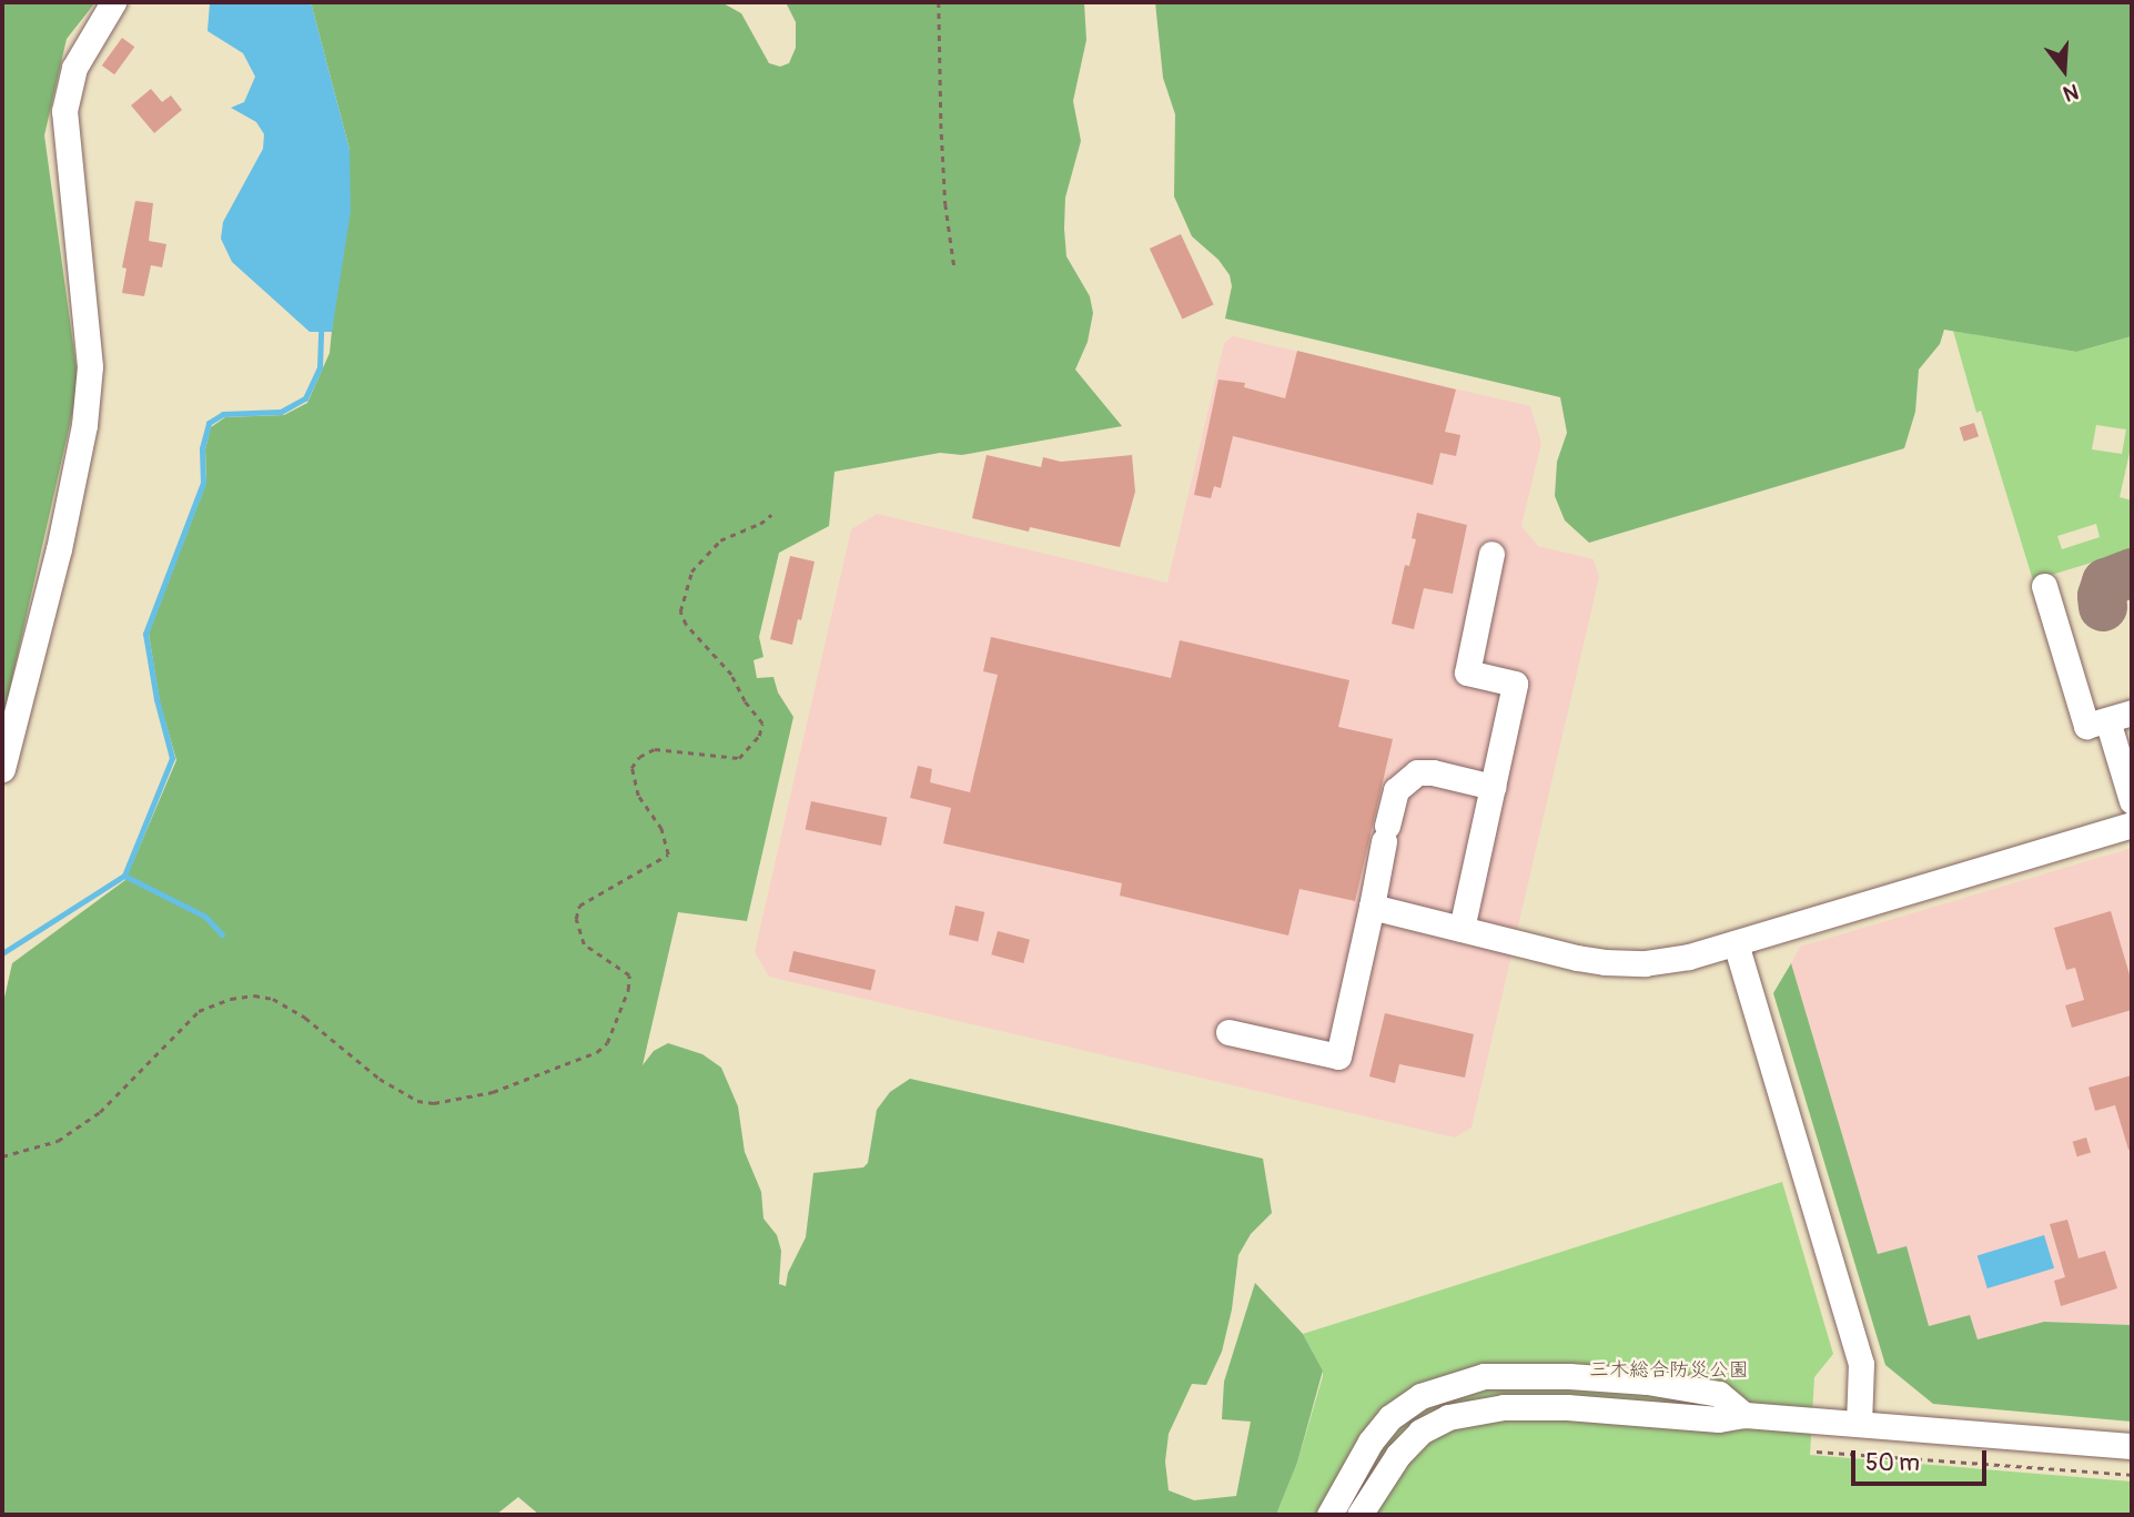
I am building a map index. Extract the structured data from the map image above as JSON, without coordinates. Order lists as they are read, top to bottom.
{
  "parks": ["三木総合防災公園"],
  "scale_bar": "50 m",
  "north": "bottom"
}
